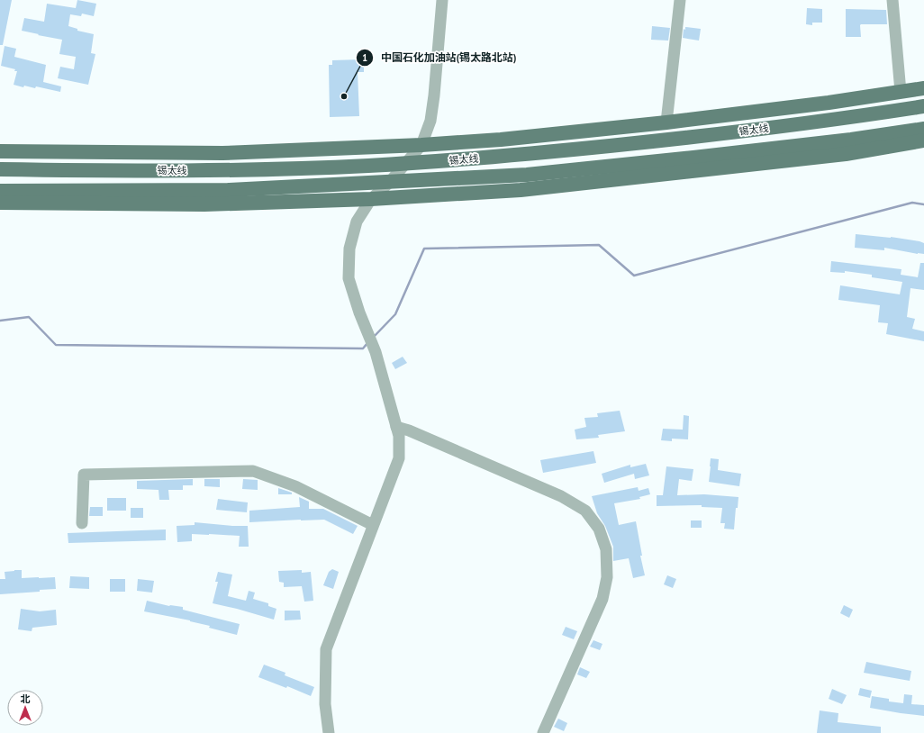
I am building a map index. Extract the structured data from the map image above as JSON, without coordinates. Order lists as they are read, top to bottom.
{
  "streets": {
    "main road": ["锡太线"]
  },
  "places": ["中国石化加油站(锡太路北站)"],
  "north": "top"
}
